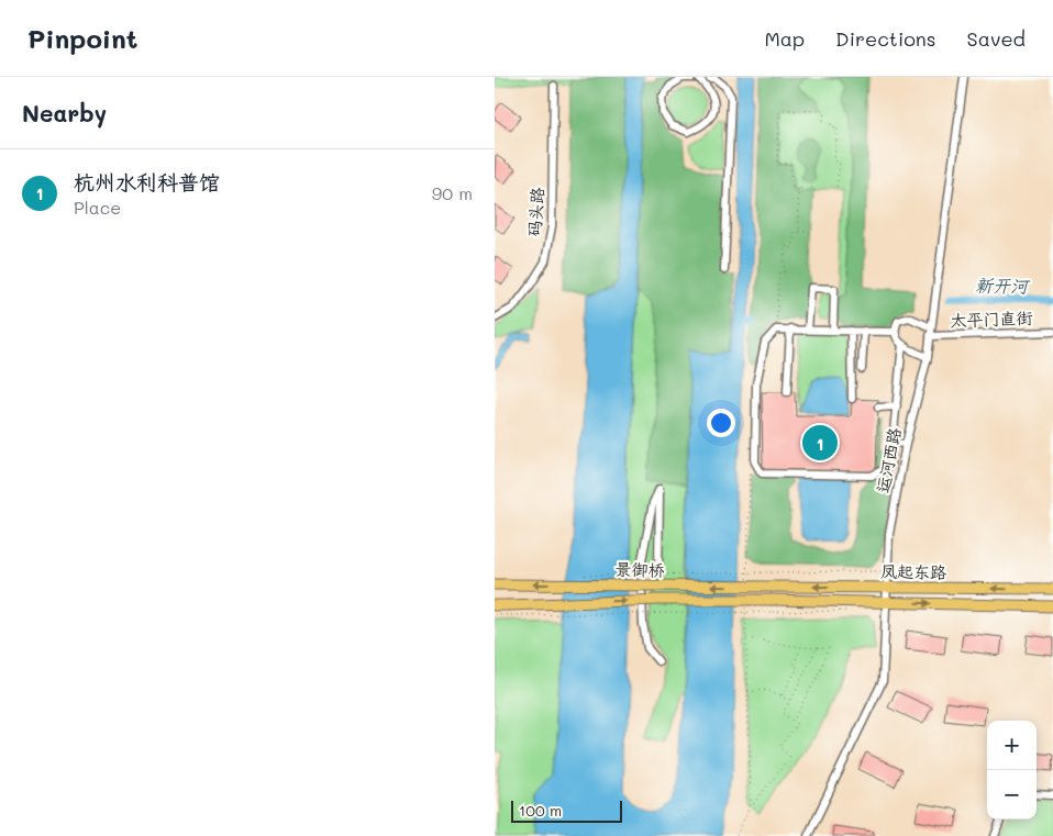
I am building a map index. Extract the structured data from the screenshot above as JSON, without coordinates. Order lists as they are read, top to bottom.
{
  "streets": {
    "main road": ["景御桥", "凤起东路"],
    "street": ["码头路", "太平门直街", "运河西路"]
  },
  "crossings": [
    ["太平门直街", "运河西路"],
    ["运河西路", "凤起东路"],
    ["景御桥", "凤起东路"]
  ],
  "water": ["新开河"],
  "scale_bar": "100 m",
  "page": {
    "header": "Pinpoint",
    "nav": ["Map", "Directions", "Saved"],
    "heading": "Nearby",
    "list": [
      {
        "mark": "1",
        "name": "杭州水利科普馆",
        "note": "Place",
        "value": "90 m"
      }
    ],
    "pins": "1",
    "map_buttons": ["+", "−"],
    "scale": "100 m"
  }
}
